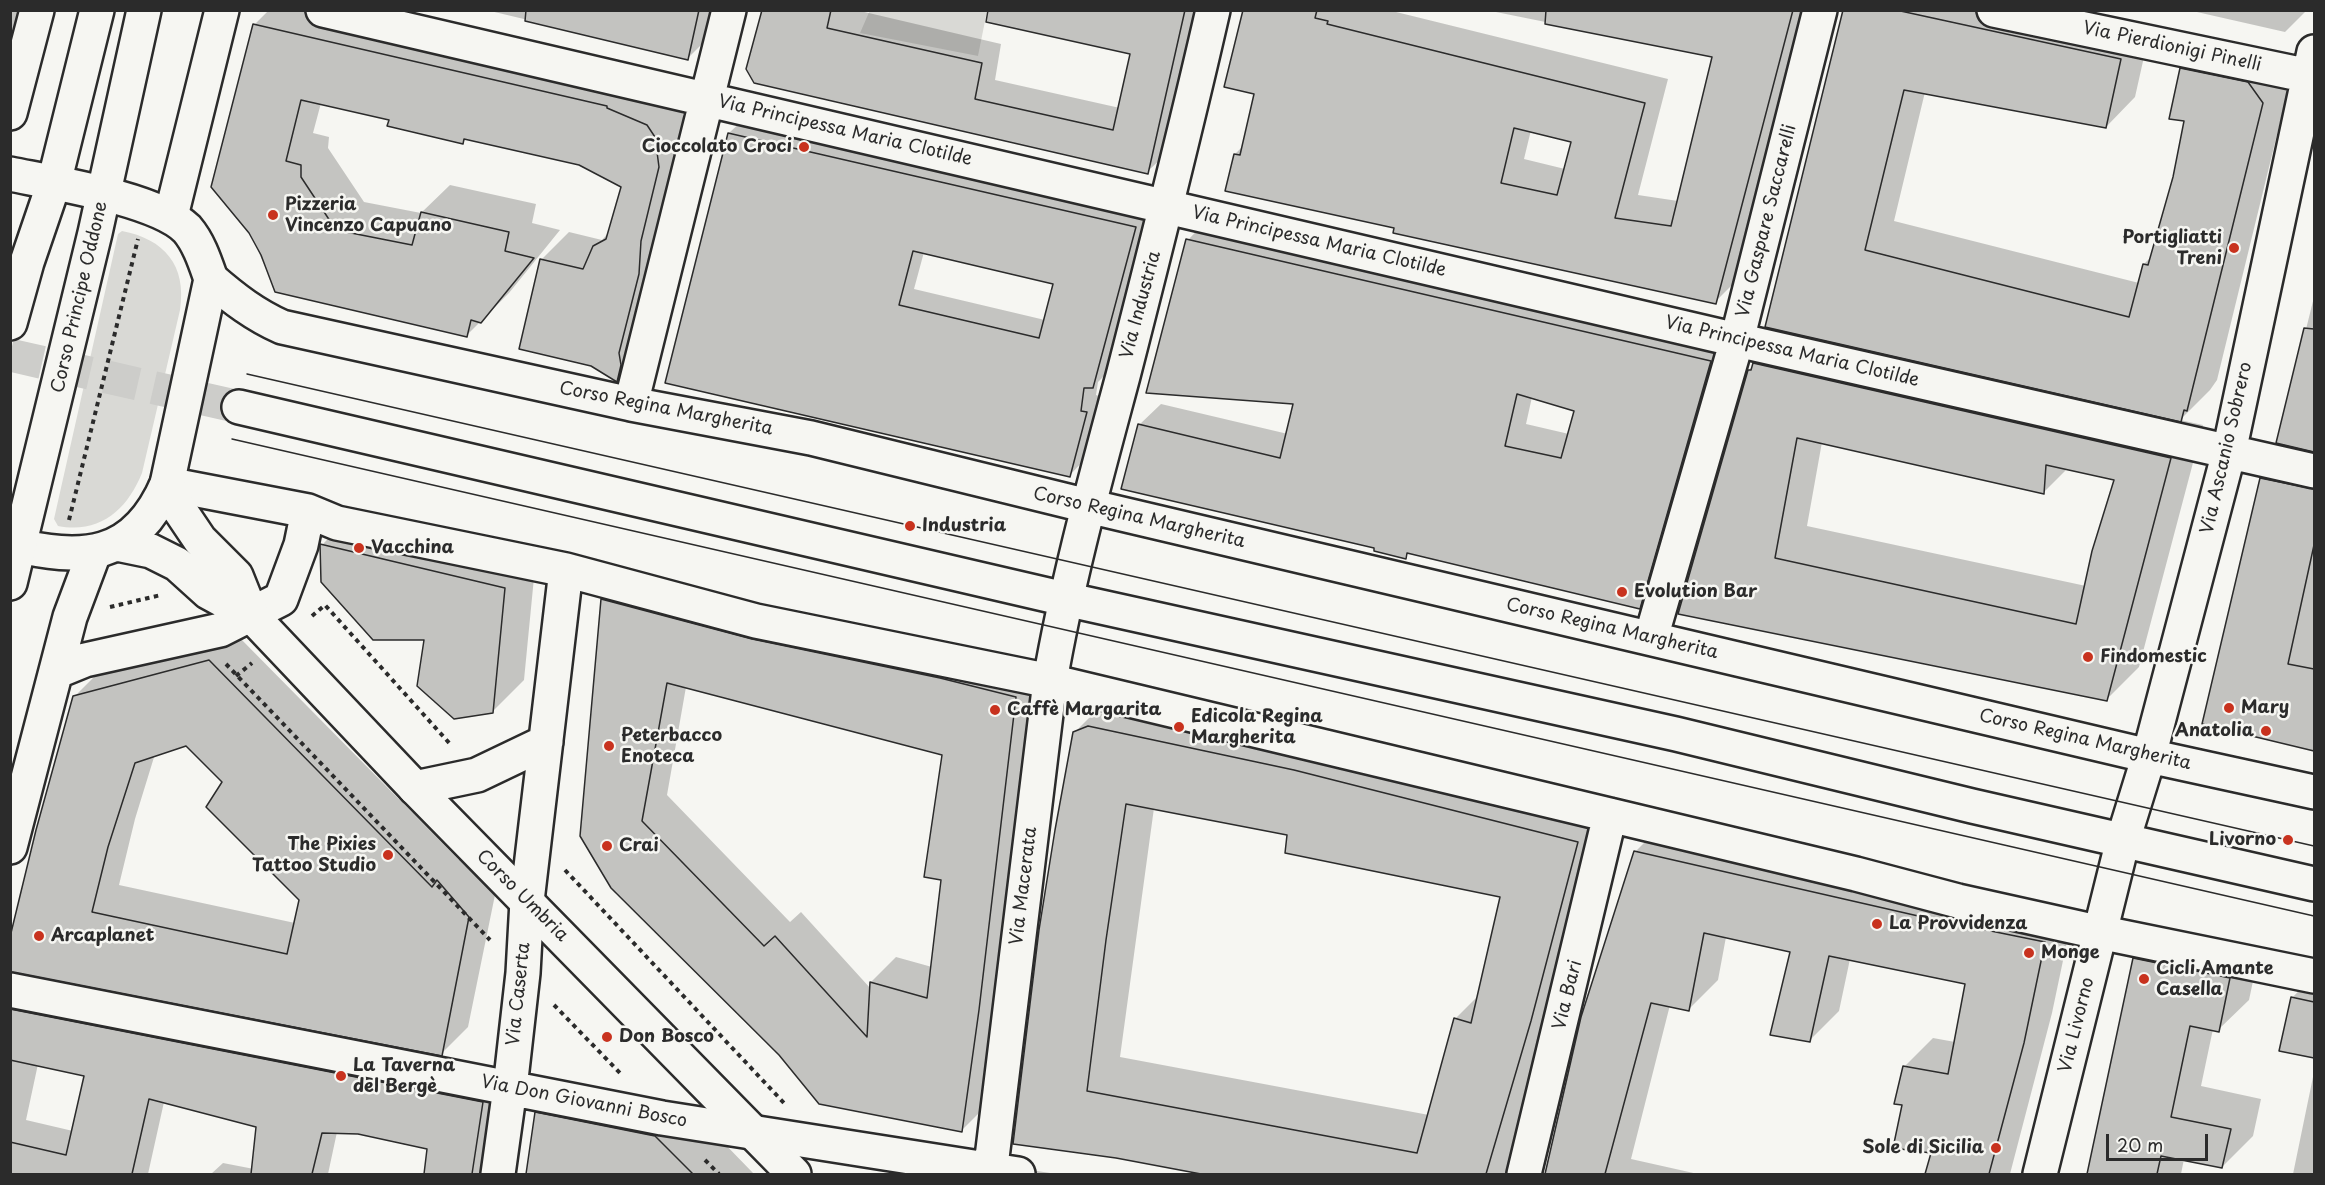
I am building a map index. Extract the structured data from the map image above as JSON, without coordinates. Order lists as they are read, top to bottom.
{
  "streets": {
    "street": [
      "Via Pierdionigi Pinelli",
      "Via Principessa Maria Clotilde",
      "Via Gaspare Saccarelli",
      "Corso Principe Oddone",
      "Via Industria",
      "Corso Regina Margherita",
      "Via Ascanio Sobrero",
      "Via Macerata",
      "Corso Umbria",
      "Via Caserta",
      "Via Bari",
      "Via Livorno",
      "Via Don Giovanni Bosco"
    ]
  },
  "crossings": [
    ["Via Pierdionigi Pinelli", "Via Ascanio Sobrero"],
    ["Via Principessa Maria Clotilde", "Via Gaspare Saccarelli"],
    ["Via Principessa Maria Clotilde", "Via Industria"],
    ["Via Principessa Maria Clotilde", "Via Ascanio Sobrero"],
    ["Via Gaspare Saccarelli", "Corso Regina Margherita"],
    ["Via Industria", "Corso Regina Margherita"],
    ["Via Industria", "Via Macerata"],
    ["Corso Regina Margherita", "Via Ascanio Sobrero"],
    ["Via Ascanio Sobrero", "Via Livorno"],
    ["Via Macerata", "Via Don Giovanni Bosco"],
    ["Corso Umbria", "Via Caserta"],
    ["Corso Umbria", "Via Don Giovanni Bosco"],
    ["Via Caserta", "Via Don Giovanni Bosco"]
  ],
  "places": [
    "Cioccolato Croci",
    "Pizzeria Vincenzo Capuano",
    "Portigliatti Treni",
    "Industria",
    "Vacchina",
    "Evolution Bar",
    "Findomestic",
    "Mary",
    "Caffè Margarita",
    "Edicola Regina Margherita",
    "Anatolia",
    "Peterbacco Enoteca",
    "Livorno",
    "Crai",
    "The Pixies Tattoo Studio",
    "La Provvidenza",
    "Arcaplanet",
    "Monge",
    "Cicli Amante Casella",
    "Don Bosco",
    "La Taverna del Bergè",
    "Sole di Sicilia"
  ],
  "scale_bar": "20 m"
}
